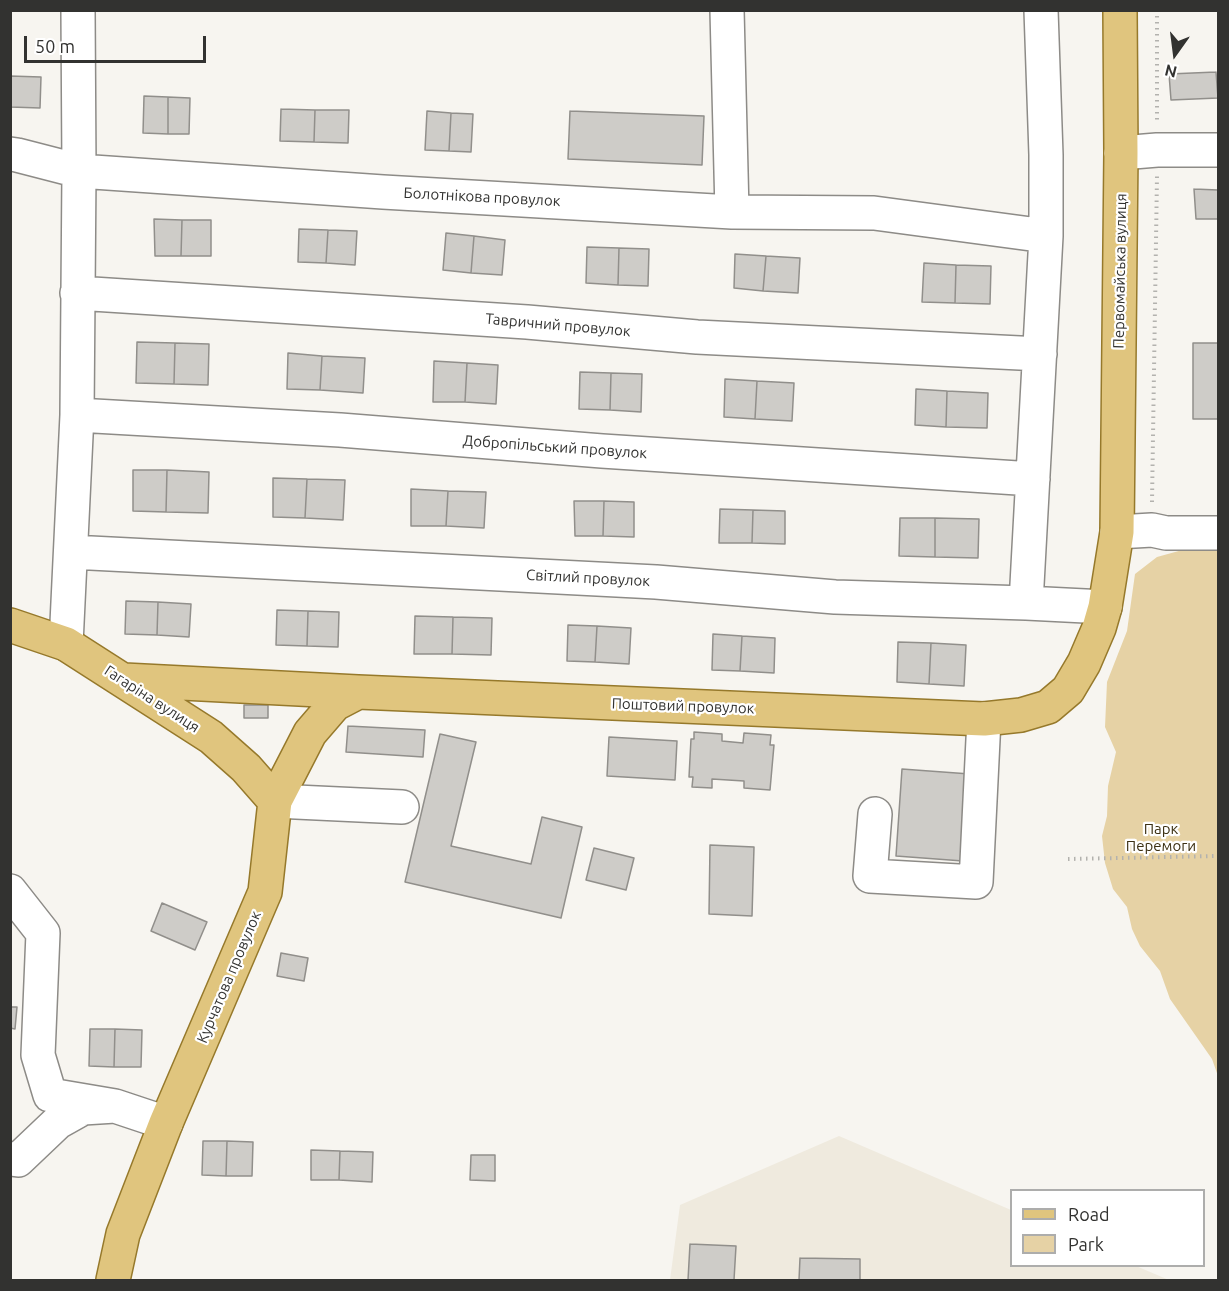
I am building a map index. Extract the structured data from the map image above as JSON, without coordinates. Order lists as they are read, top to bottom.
{
  "streets": {
    "main road": [
      "Первомайська вулиця",
      "Гагаріна вулиця",
      "Поштовий провулок",
      "Курчатова провулок"
    ],
    "street": [
      "Болотнікова провулок",
      "Тавричний провулок",
      "Добропільський провулок",
      "Світлий провулок"
    ]
  },
  "crossings": [
    ["Первомайська вулиця", "Поштовий провулок"],
    ["Світлий провулок", "Поштовий провулок"],
    ["Гагаріна вулиця", "Поштовий провулок"],
    ["Гагаріна вулиця", "Курчатова провулок"],
    ["Поштовий провулок", "Курчатова провулок"]
  ],
  "parks": ["Парк Перемоги"],
  "legend": ["Road", "Park"],
  "scale_bar": "50 m",
  "north": "bottom"
}
